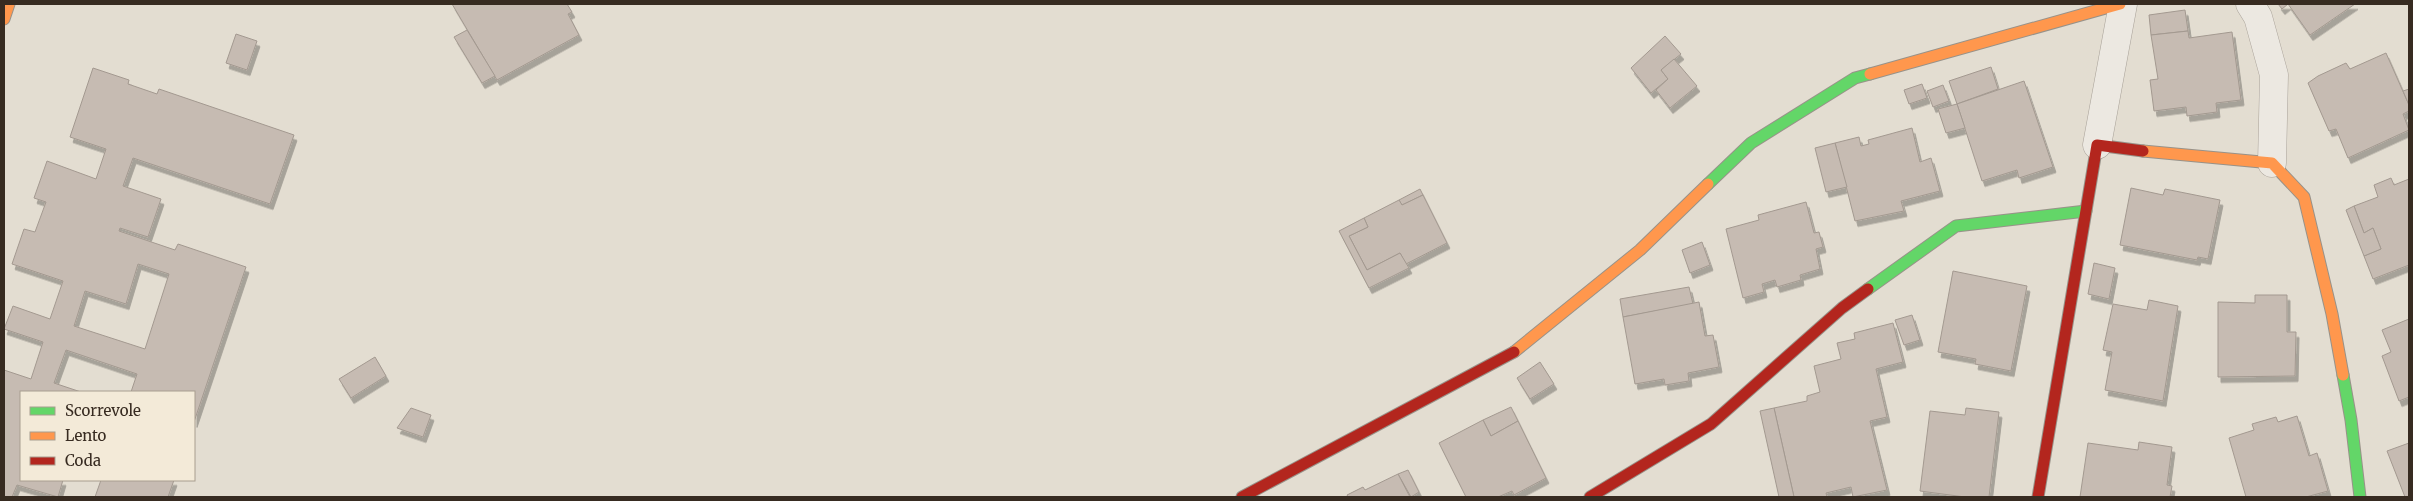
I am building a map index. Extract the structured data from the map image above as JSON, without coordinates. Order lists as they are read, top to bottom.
{
  "legend": ["Scorrevole", "Lento", "Coda"]
}
